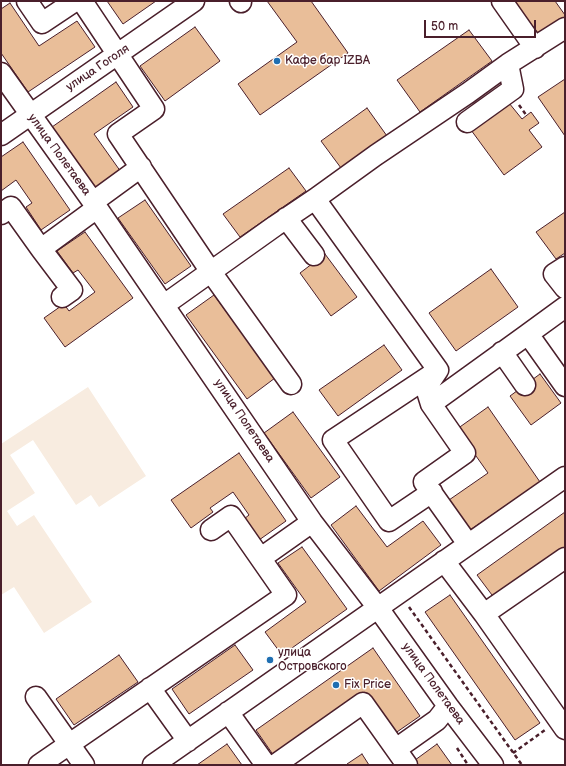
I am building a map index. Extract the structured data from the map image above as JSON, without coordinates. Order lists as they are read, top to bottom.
{
  "streets": {
    "street": ["улица Гоголя", "улица Полетаева"]
  },
  "crossings": [
    ["улица Гоголя", "улица Полетаева"]
  ],
  "places": ["Кафе бар IZBA", "улица Островского", "Fix Price"],
  "scale_bar": "50 m"
}
